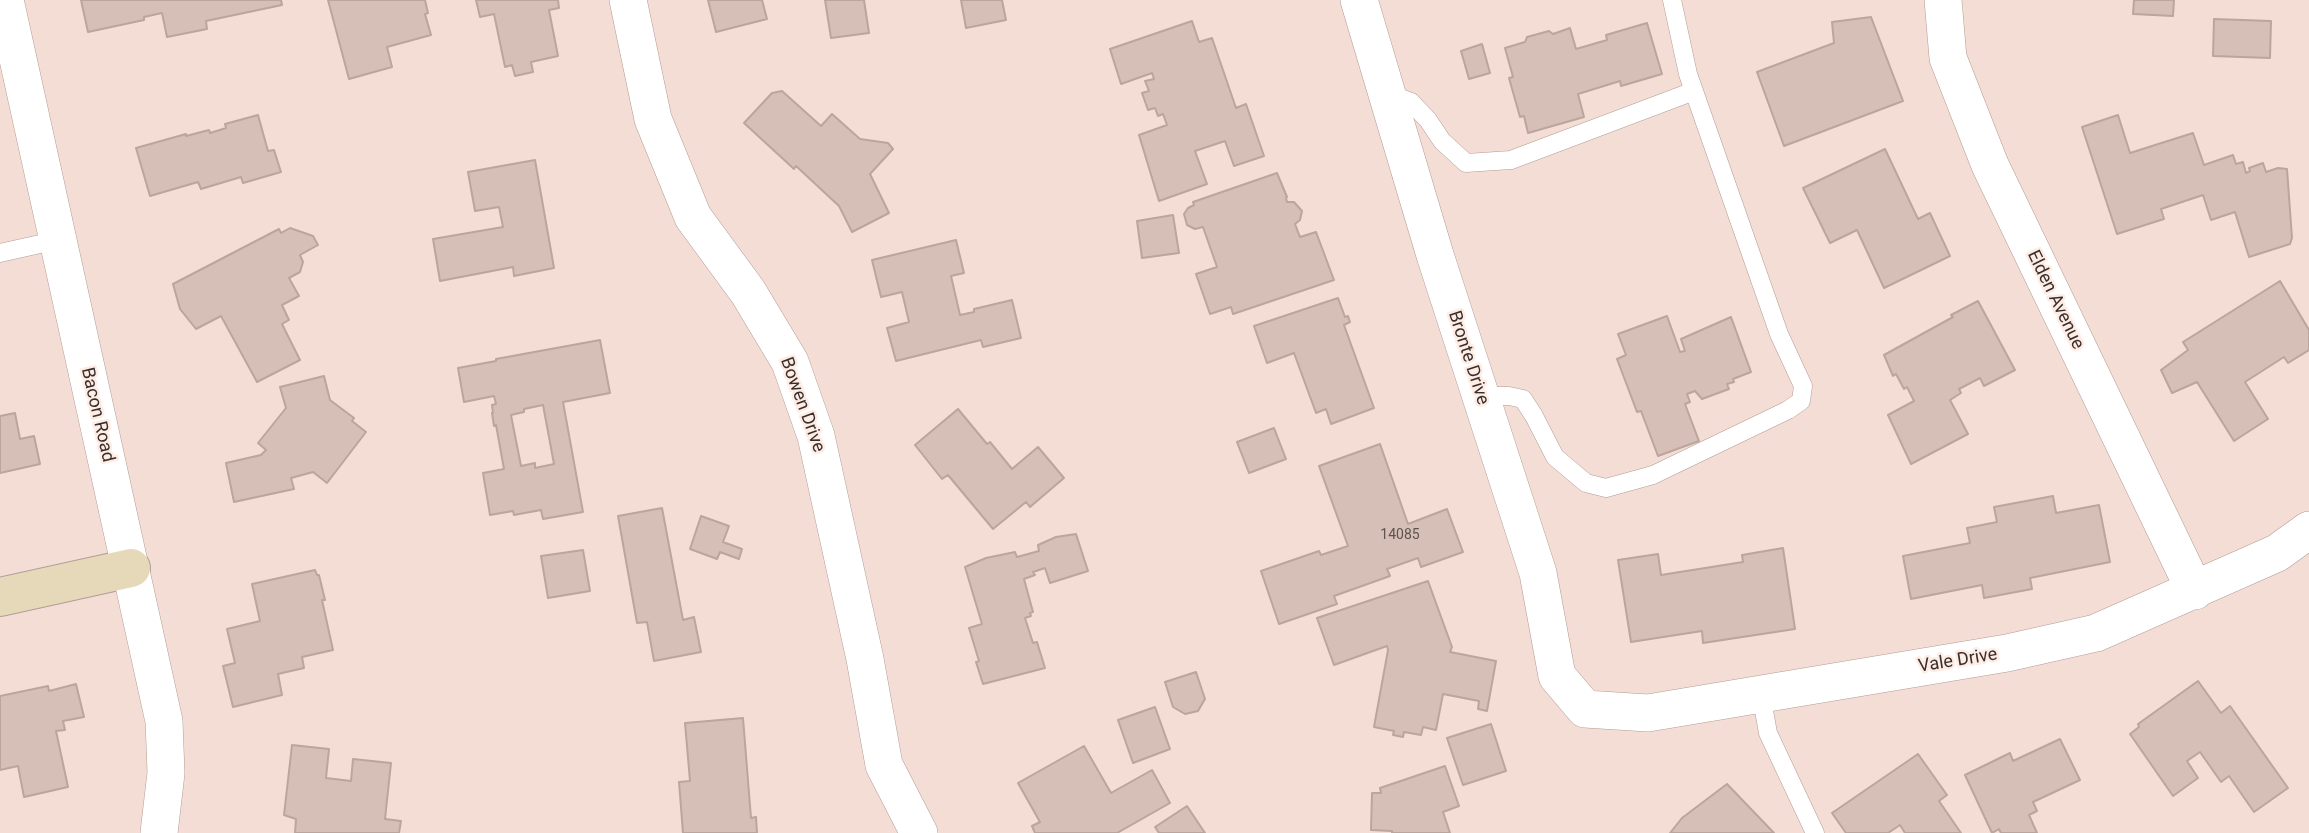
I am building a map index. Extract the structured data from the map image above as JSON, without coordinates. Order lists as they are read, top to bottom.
{
  "streets": {
    "street": [
      "Elden Avenue",
      "Bronte Drive",
      "Bowen Drive",
      "Bacon Road",
      "Vale Drive"
    ]
  },
  "crossings": [
    ["Elden Avenue", "Vale Drive"],
    ["Bronte Drive", "Vale Drive"]
  ],
  "house_numbers": ["14085"]
}
